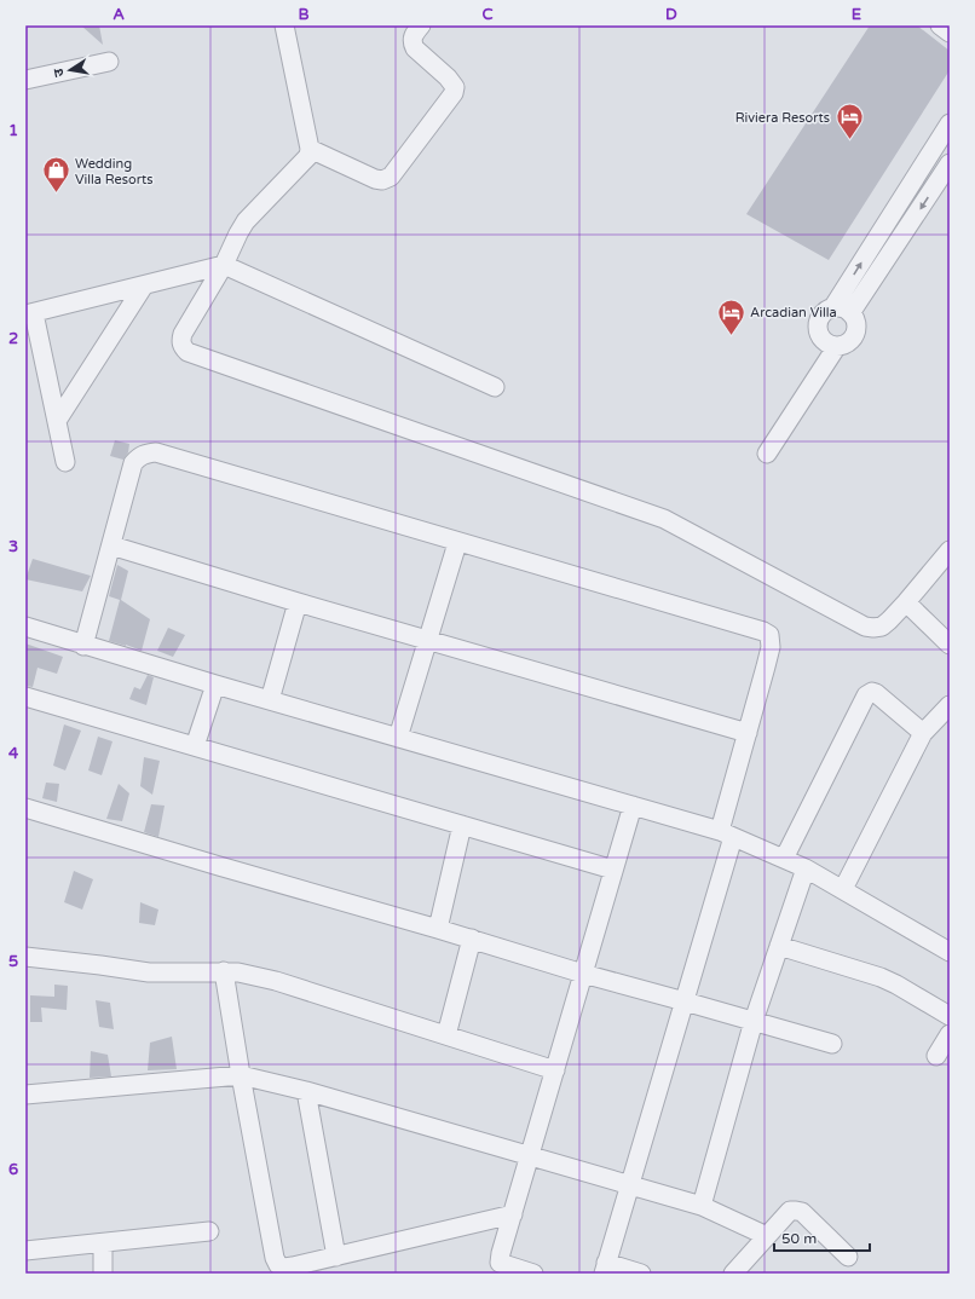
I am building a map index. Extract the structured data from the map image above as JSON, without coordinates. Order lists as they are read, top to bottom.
{
  "places": {
    "hotel": ["Riviera Resorts", "Arcadian Villa"],
    "shop": ["Wedding Villa Resorts"]
  },
  "scale_bar": "50 m",
  "north": "left",
  "grid": {
    "columns": [
      "A",
      "B",
      "C",
      "D",
      "E"
    ],
    "rows": [
      "1",
      "2",
      "3",
      "4",
      "5",
      "6"
    ]
  }
}
